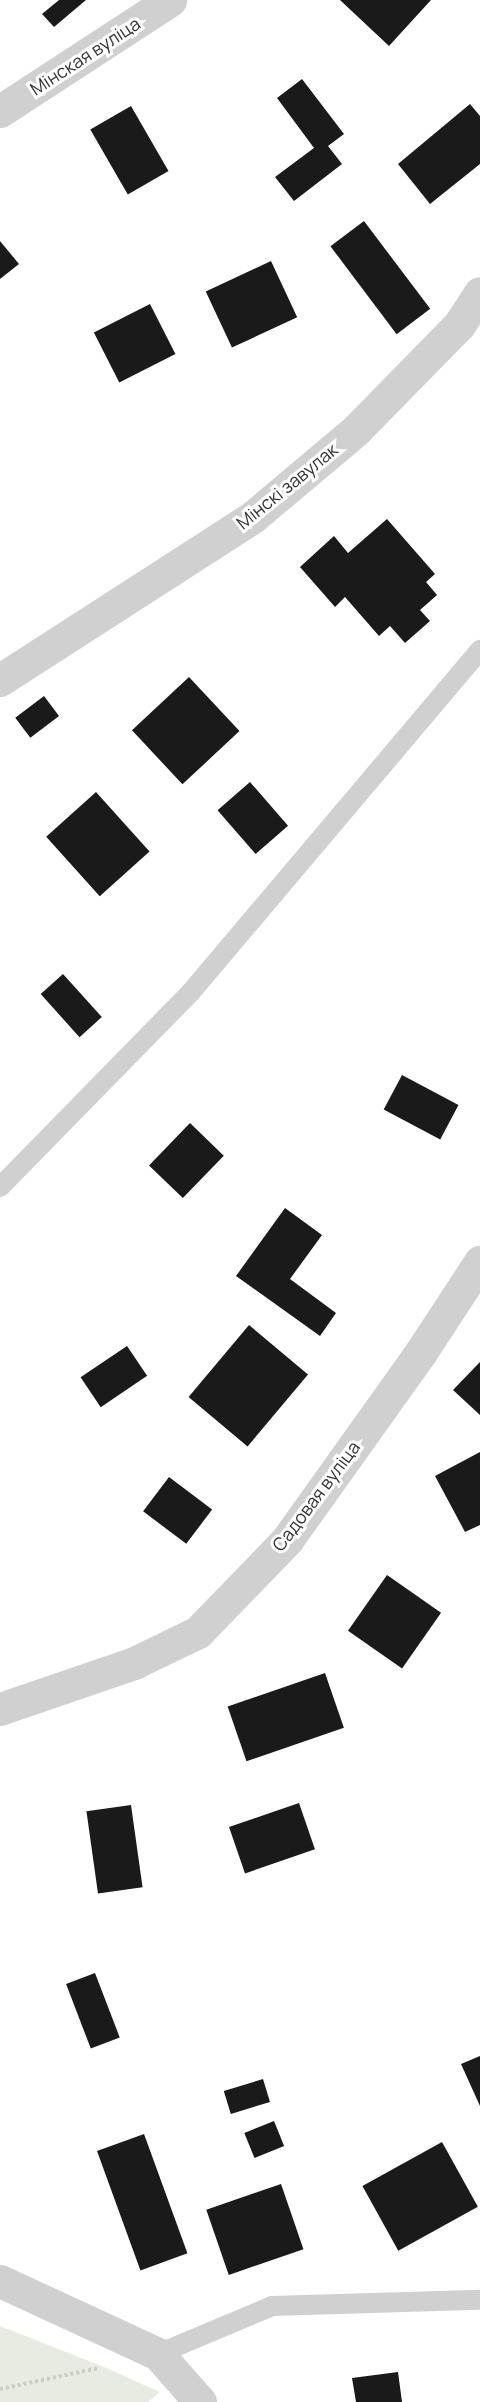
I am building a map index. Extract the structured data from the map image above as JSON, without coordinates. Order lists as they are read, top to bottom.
{
  "streets": {
    "street": ["Мінская вуліца", "Мінскі завулак", "Садовая вуліца"]
  }
}
